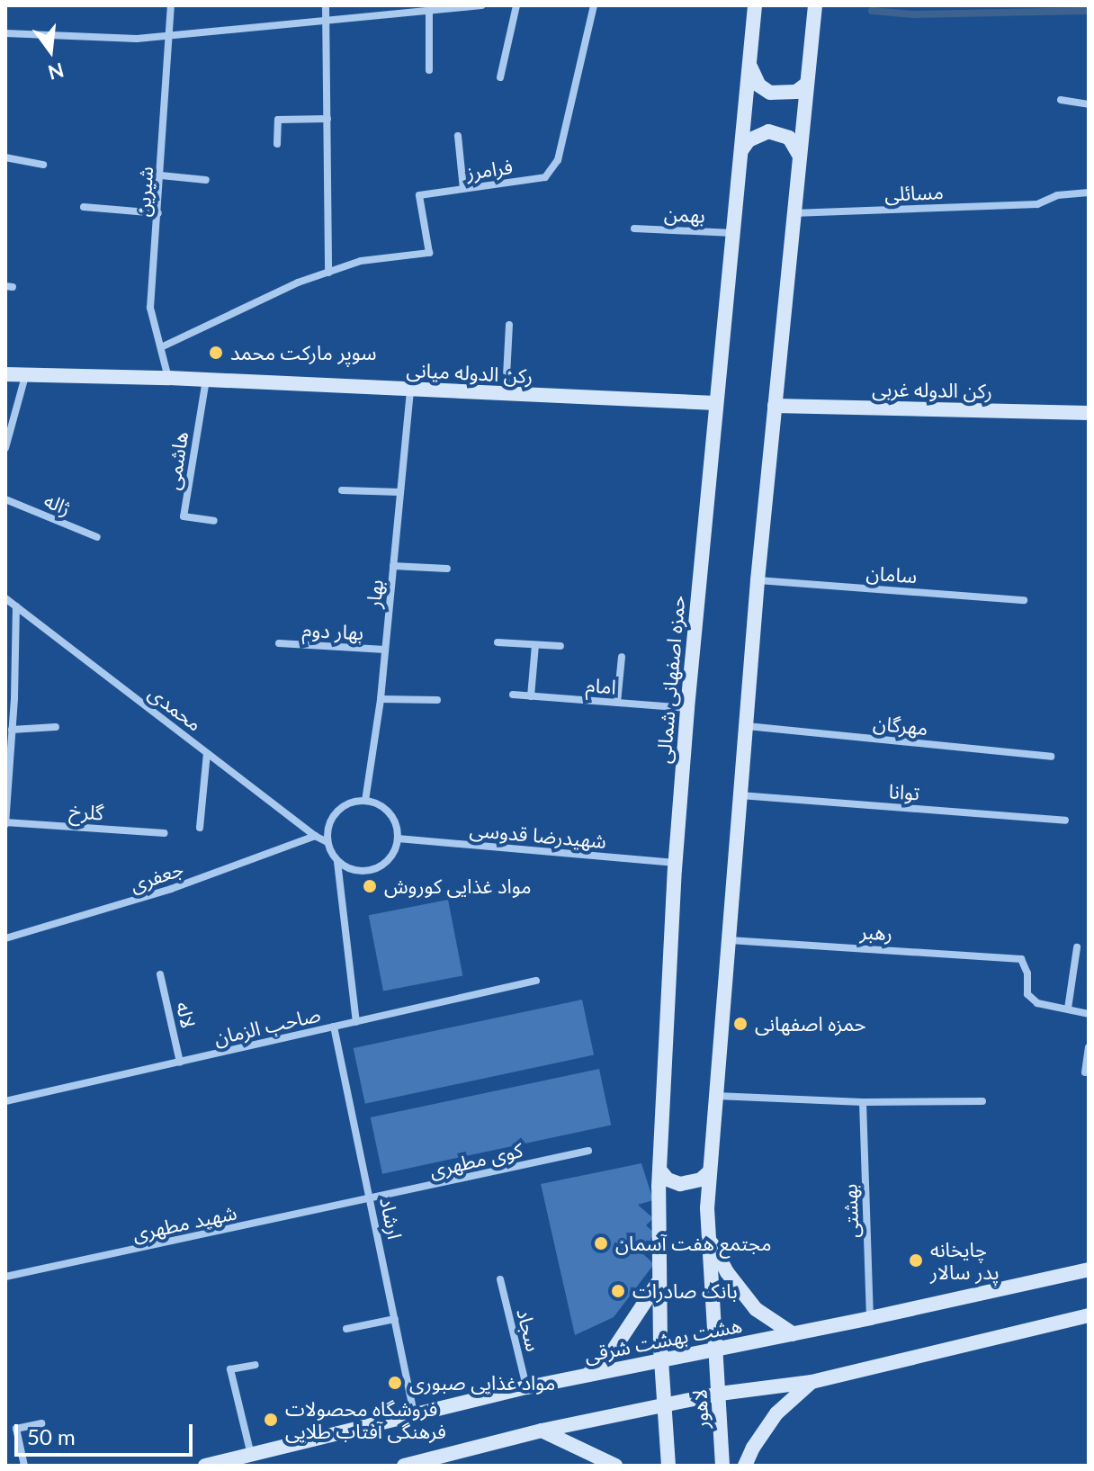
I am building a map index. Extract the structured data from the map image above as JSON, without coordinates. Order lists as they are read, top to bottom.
{
  "streets": {
    "main road": [
      "رکن الدوله میانی",
      "رکن الدوله غربی",
      "حمزه اصفهانی شمالی",
      "هشت بهشت شرقی",
      "لاهور"
    ],
    "street": [
      "فرامرز",
      "شیرین",
      "مسائلی",
      "بهمن",
      "هاشمی",
      "ژاله",
      "سامان",
      "بهار",
      "بهار دوم",
      "امام",
      "محمدی",
      "مهرگان",
      "توانا",
      "گلرخ",
      "شهیدرضا قدوسی",
      "جعفری",
      "رهبر",
      "لاله",
      "صاحب الزمان",
      "کوی مطهری",
      "بهشتی",
      "ارشاد",
      "شهید مطهری",
      "سجاد"
    ]
  },
  "crossings": [
    ["فرامرز", "شیرین"],
    ["شیرین", "رکن الدوله میانی"],
    ["بهمن", "حمزه اصفهانی شمالی"],
    ["رکن الدوله میانی", "هاشمی"],
    ["رکن الدوله میانی", "بهار"],
    ["رکن الدوله میانی", "حمزه اصفهانی شمالی"],
    ["بهار", "بهار دوم"],
    ["بهار", "محمدی"],
    ["بهار", "شهیدرضا قدوسی"],
    ["حمزه اصفهانی شمالی", "امام"],
    ["حمزه اصفهانی شمالی", "شهیدرضا قدوسی"],
    ["حمزه اصفهانی شمالی", "هشت بهشت شرقی"],
    ["حمزه اصفهانی شمالی", "لاهور"],
    ["محمدی", "شهیدرضا قدوسی"],
    ["محمدی", "جعفری"],
    ["لاله", "صاحب الزمان"],
    ["صاحب الزمان", "ارشاد"],
    ["کوی مطهری", "ارشاد"],
    ["کوی مطهری", "شهید مطهری"],
    ["بهشتی", "هشت بهشت شرقی"],
    ["ارشاد", "شهید مطهری"],
    ["ارشاد", "هشت بهشت شرقی"],
    ["سجاد", "هشت بهشت شرقی"],
    ["هشت بهشت شرقی", "لاهور"]
  ],
  "places": [
    "سوپر مارکت محمد",
    "مواد غذایی کوروش",
    "حمزه اصفهانی",
    "مجتمع هفت آسمان",
    "چایخانه پدر سالار",
    "بانک صادرات",
    "مواد غذایی صبوری",
    "فروشگاه محصولات فرهنگی آفتاب طلایی"
  ],
  "scale_bar": "50 m",
  "north": "bottom"
}
